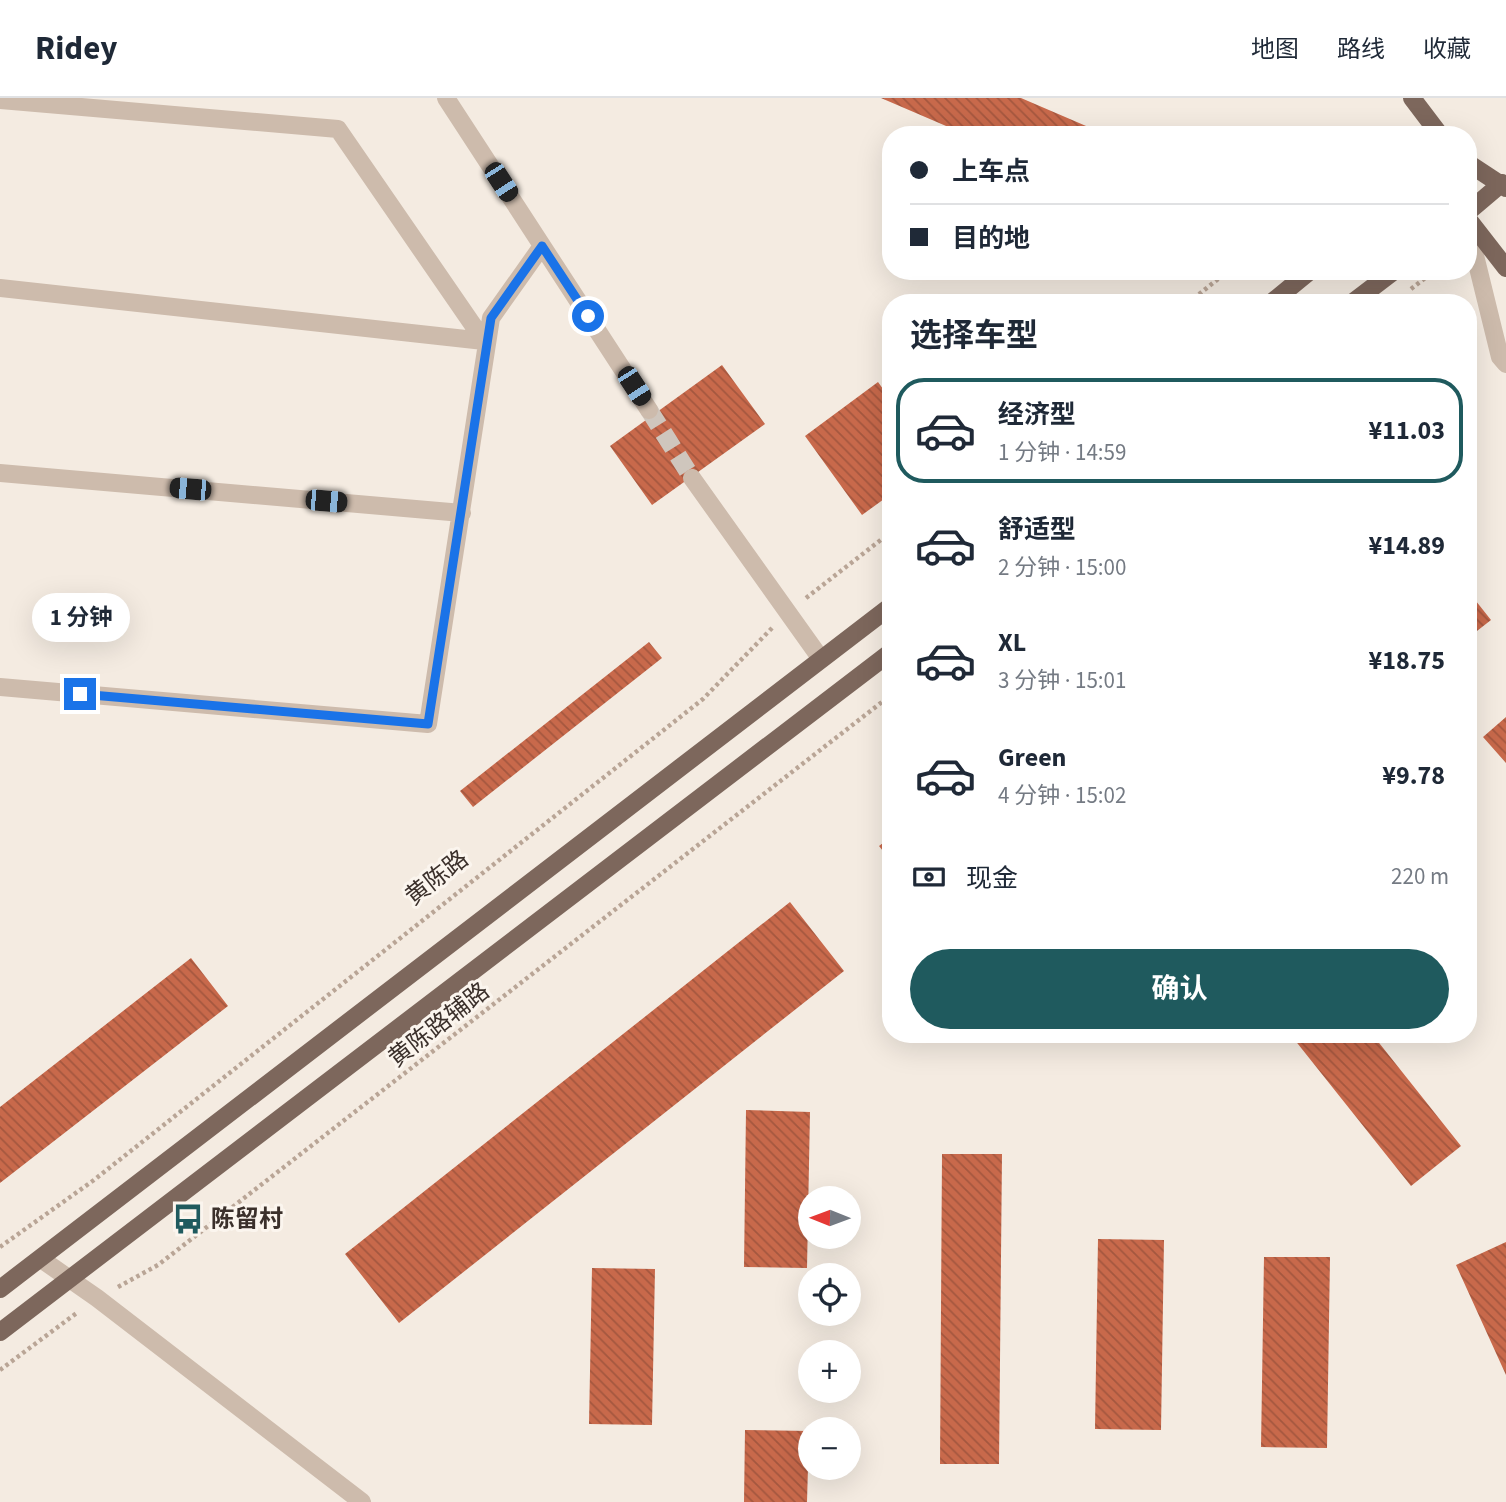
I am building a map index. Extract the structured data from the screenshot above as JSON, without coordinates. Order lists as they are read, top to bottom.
{
  "streets": {
    "path": ["黄陈路", "黄陈路辅路"]
  },
  "places": {
    "bus stop": ["陈留村"]
  },
  "north": "left",
  "page": {
    "header": "Ridey",
    "nav": ["地图", "路线", "收藏"],
    "banner": ["上车点", "目的地"],
    "heading": "选择车型",
    "list": [
      {
        "name": "经济型",
        "note": "1 分钟 · 14:59",
        "value": "¥11.03"
      },
      {
        "name": "舒适型",
        "note": "2 分钟 · 15:00",
        "value": "¥14.89"
      },
      {
        "name": "XL",
        "note": "3 分钟 · 15:01",
        "value": "¥18.75"
      },
      {
        "name": "Green",
        "note": "4 分钟 · 15:02",
        "value": "¥9.78"
      }
    ],
    "bubble": "1 分钟",
    "pay": ["现金", "220 m"],
    "buttons": "确认",
    "map_buttons": ["+", "−"]
  }
}
